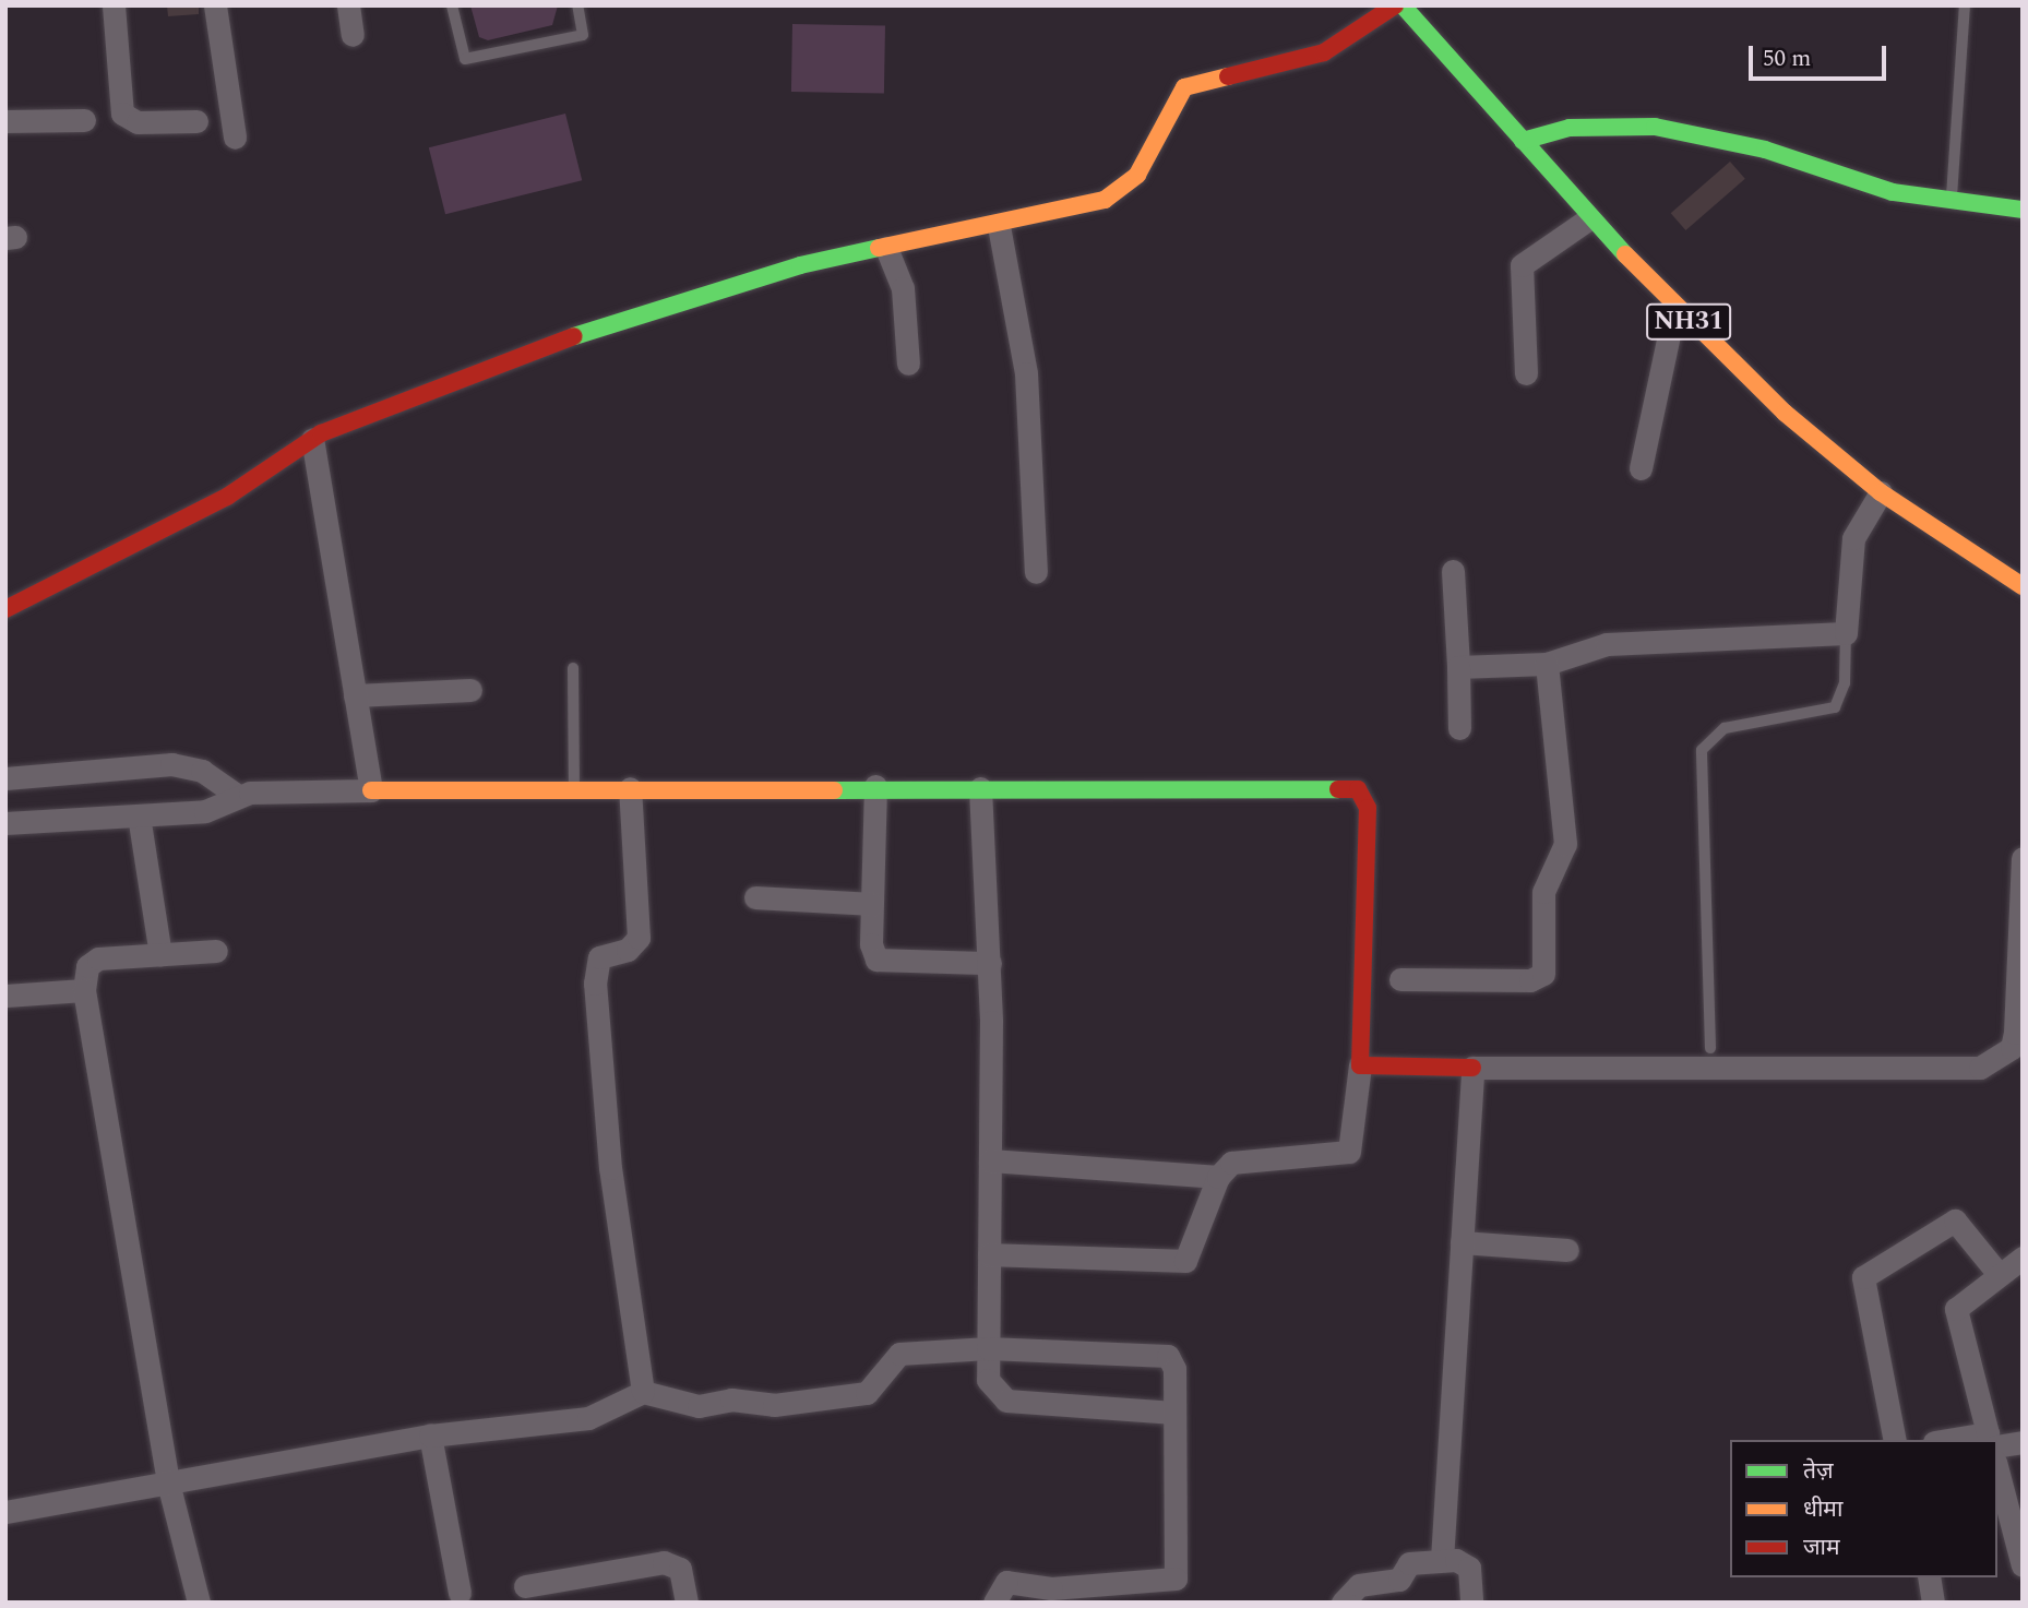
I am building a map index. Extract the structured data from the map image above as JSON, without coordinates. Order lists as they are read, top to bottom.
{
  "streets": {
    "main road": ["NH31"]
  },
  "legend": ["तेज़", "धीमा", "जाम"],
  "scale_bar": "50 m"
}
